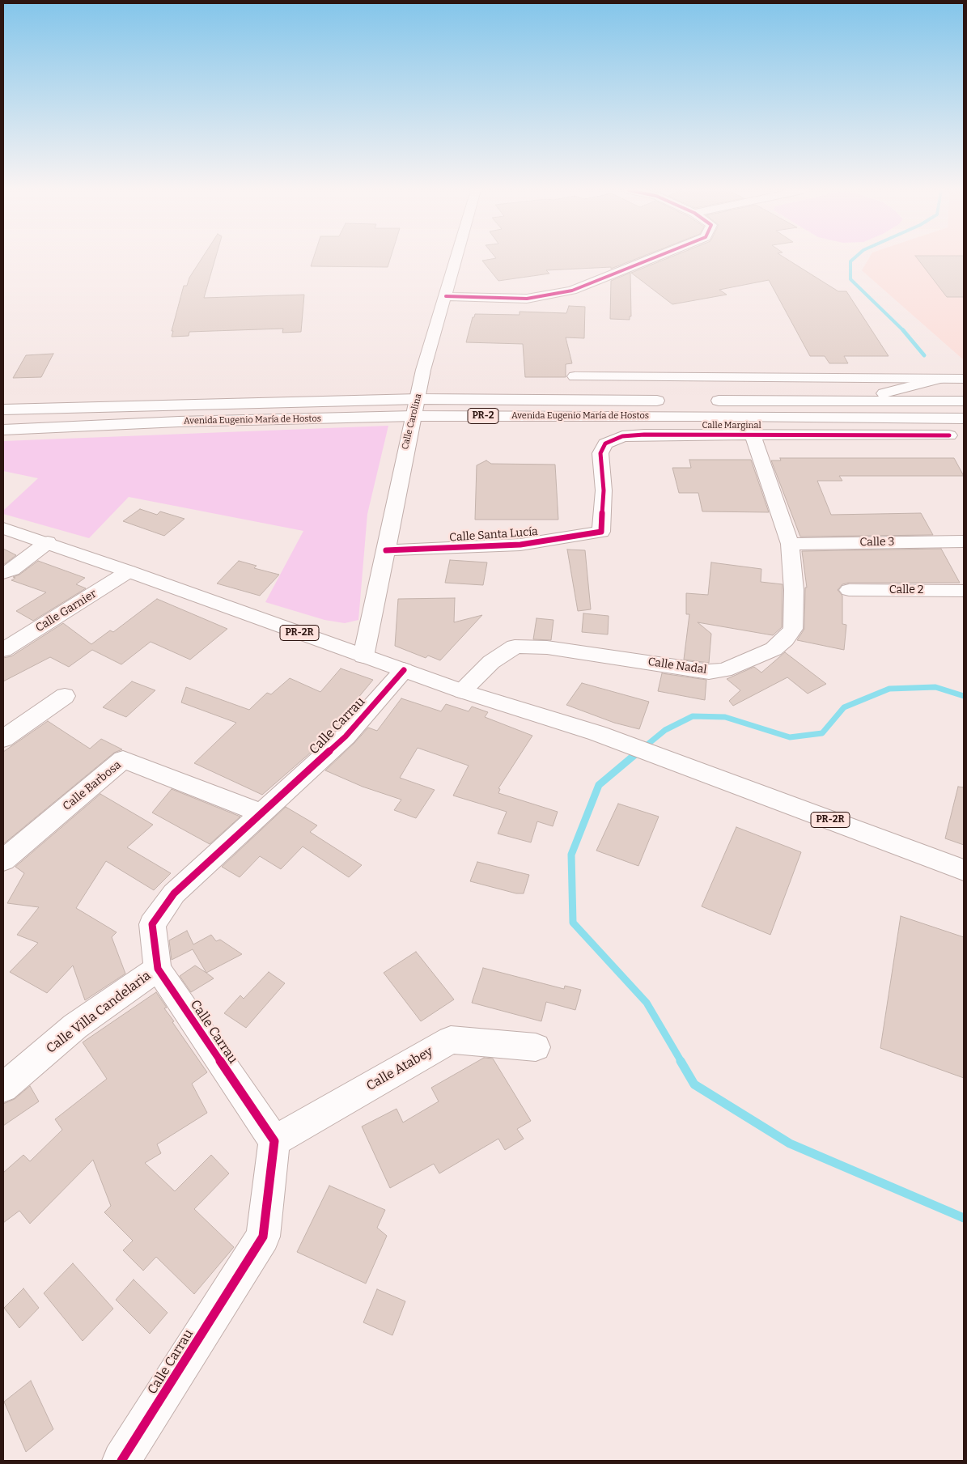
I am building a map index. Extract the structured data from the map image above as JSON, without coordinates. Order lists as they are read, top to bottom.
{
  "streets": {
    "main road": [
      "PR-2",
      "Avenida Eugenio María de Hostos",
      "Calle Carolina",
      "Calle Marginal",
      "Calle Santa Lucía",
      "Calle 3",
      "Calle 2",
      "Calle Garnier",
      "PR-2R",
      "Calle Nadal",
      "Calle Carrau",
      "Calle Barbosa",
      "Calle Villa Candelaria",
      "Calle Atabey"
    ]
  },
  "crossings": [
    ["Avenida Eugenio María de Hostos", "Calle Carolina"],
    ["Calle Carolina", "Calle Santa Lucía"],
    ["Calle Carolina", "PR-2R"],
    ["Calle Marginal", "Calle Santa Lucía"],
    ["Calle Marginal", "Calle Nadal"],
    ["Calle 3", "Calle Nadal"],
    ["Calle Garnier", "PR-2R"],
    ["PR-2R", "Calle Nadal"],
    ["PR-2R", "Calle Carrau"],
    ["Calle Carrau", "Calle Barbosa"],
    ["Calle Carrau", "Calle Villa Candelaria"],
    ["Calle Carrau", "Calle Atabey"]
  ]
}
